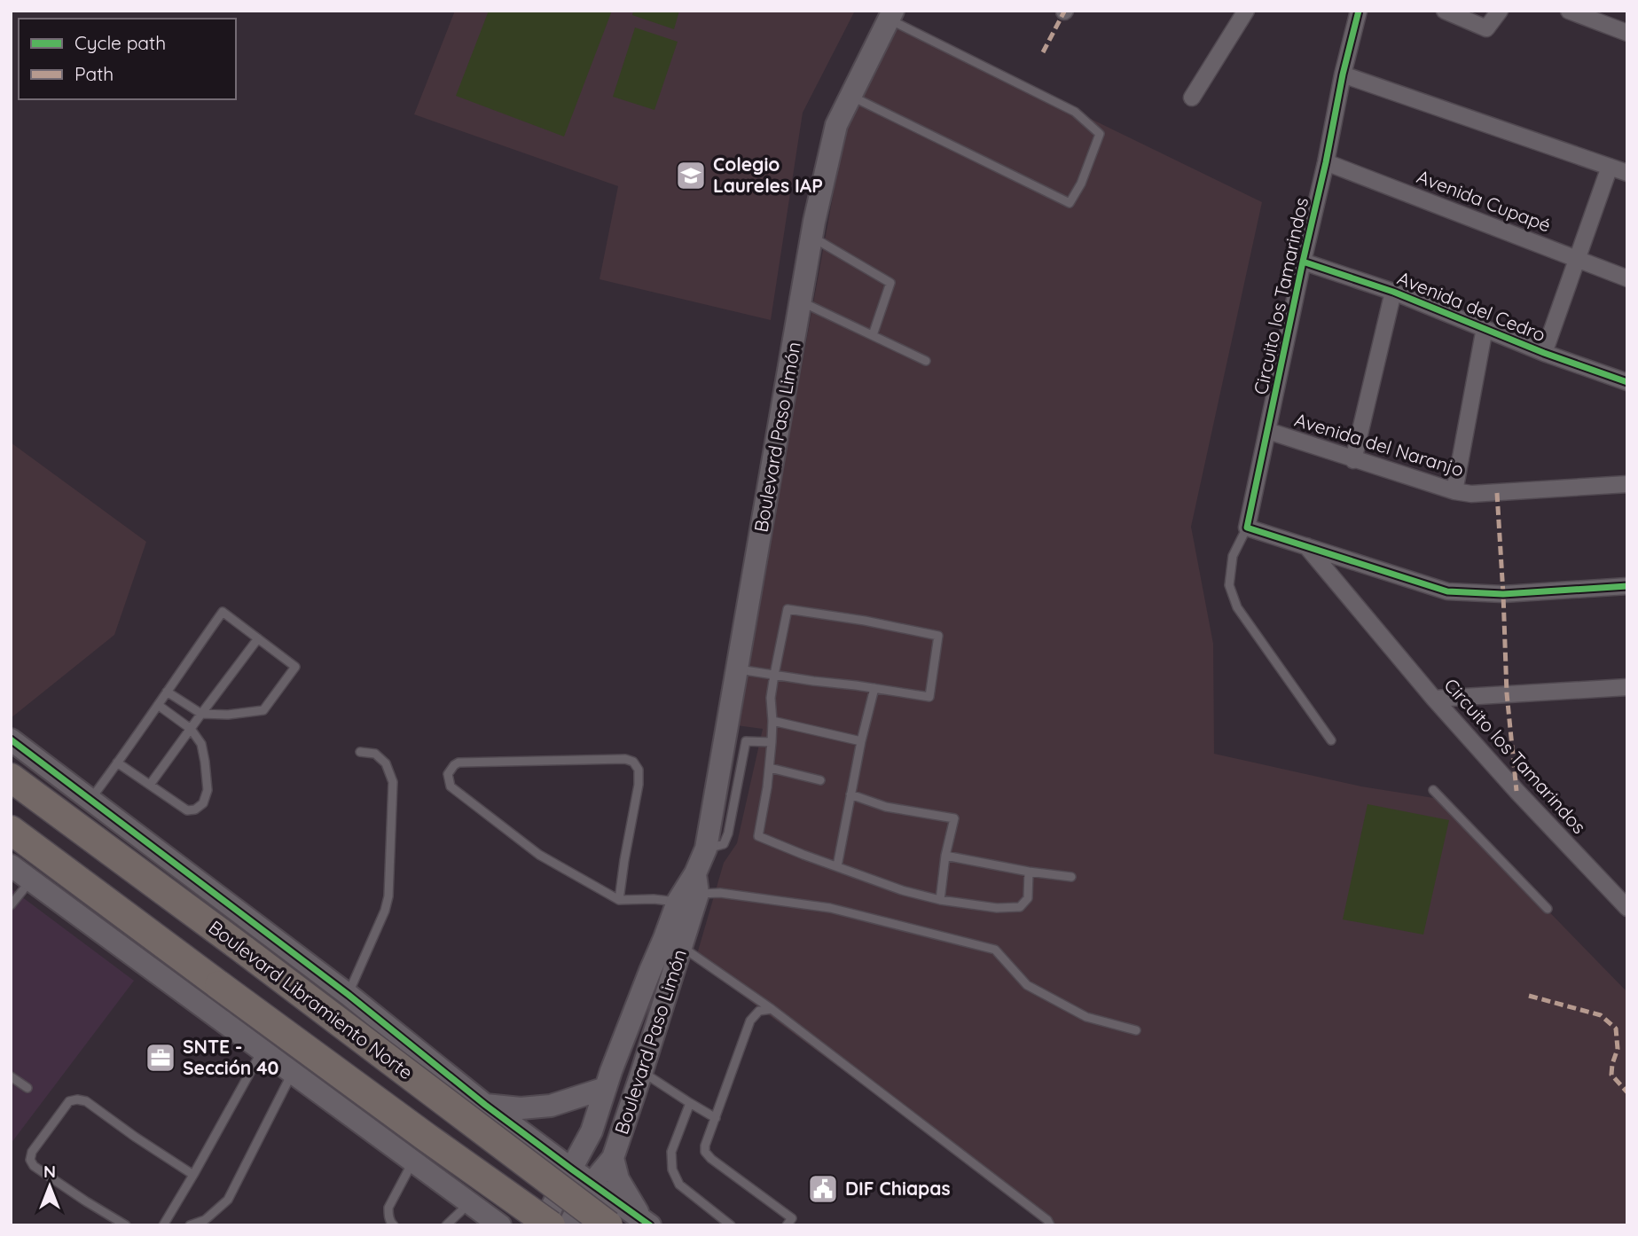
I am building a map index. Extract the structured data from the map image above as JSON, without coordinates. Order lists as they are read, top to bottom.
{
  "streets": {
    "highway": ["Boulevard Libramiento Norte"],
    "main road": ["Boulevard Paso Limón"],
    "street": [
      "Avenida Cupapé",
      "Circuito los Tamarindos",
      "Avenida del Cedro",
      "Avenida del Naranjo"
    ]
  },
  "crossings": [
    ["Avenida Cupapé", "Circuito los Tamarindos"],
    ["Circuito los Tamarindos", "Avenida del Cedro"],
    ["Circuito los Tamarindos", "Avenida del Naranjo"]
  ],
  "places": {
    "school or university": ["Colegio Laureles IAP"],
    "office": ["SNTE - Sección 40"],
    "public building": ["DIF Chiapas"]
  },
  "legend": ["Cycle path", "Path"],
  "north": "top"
}
